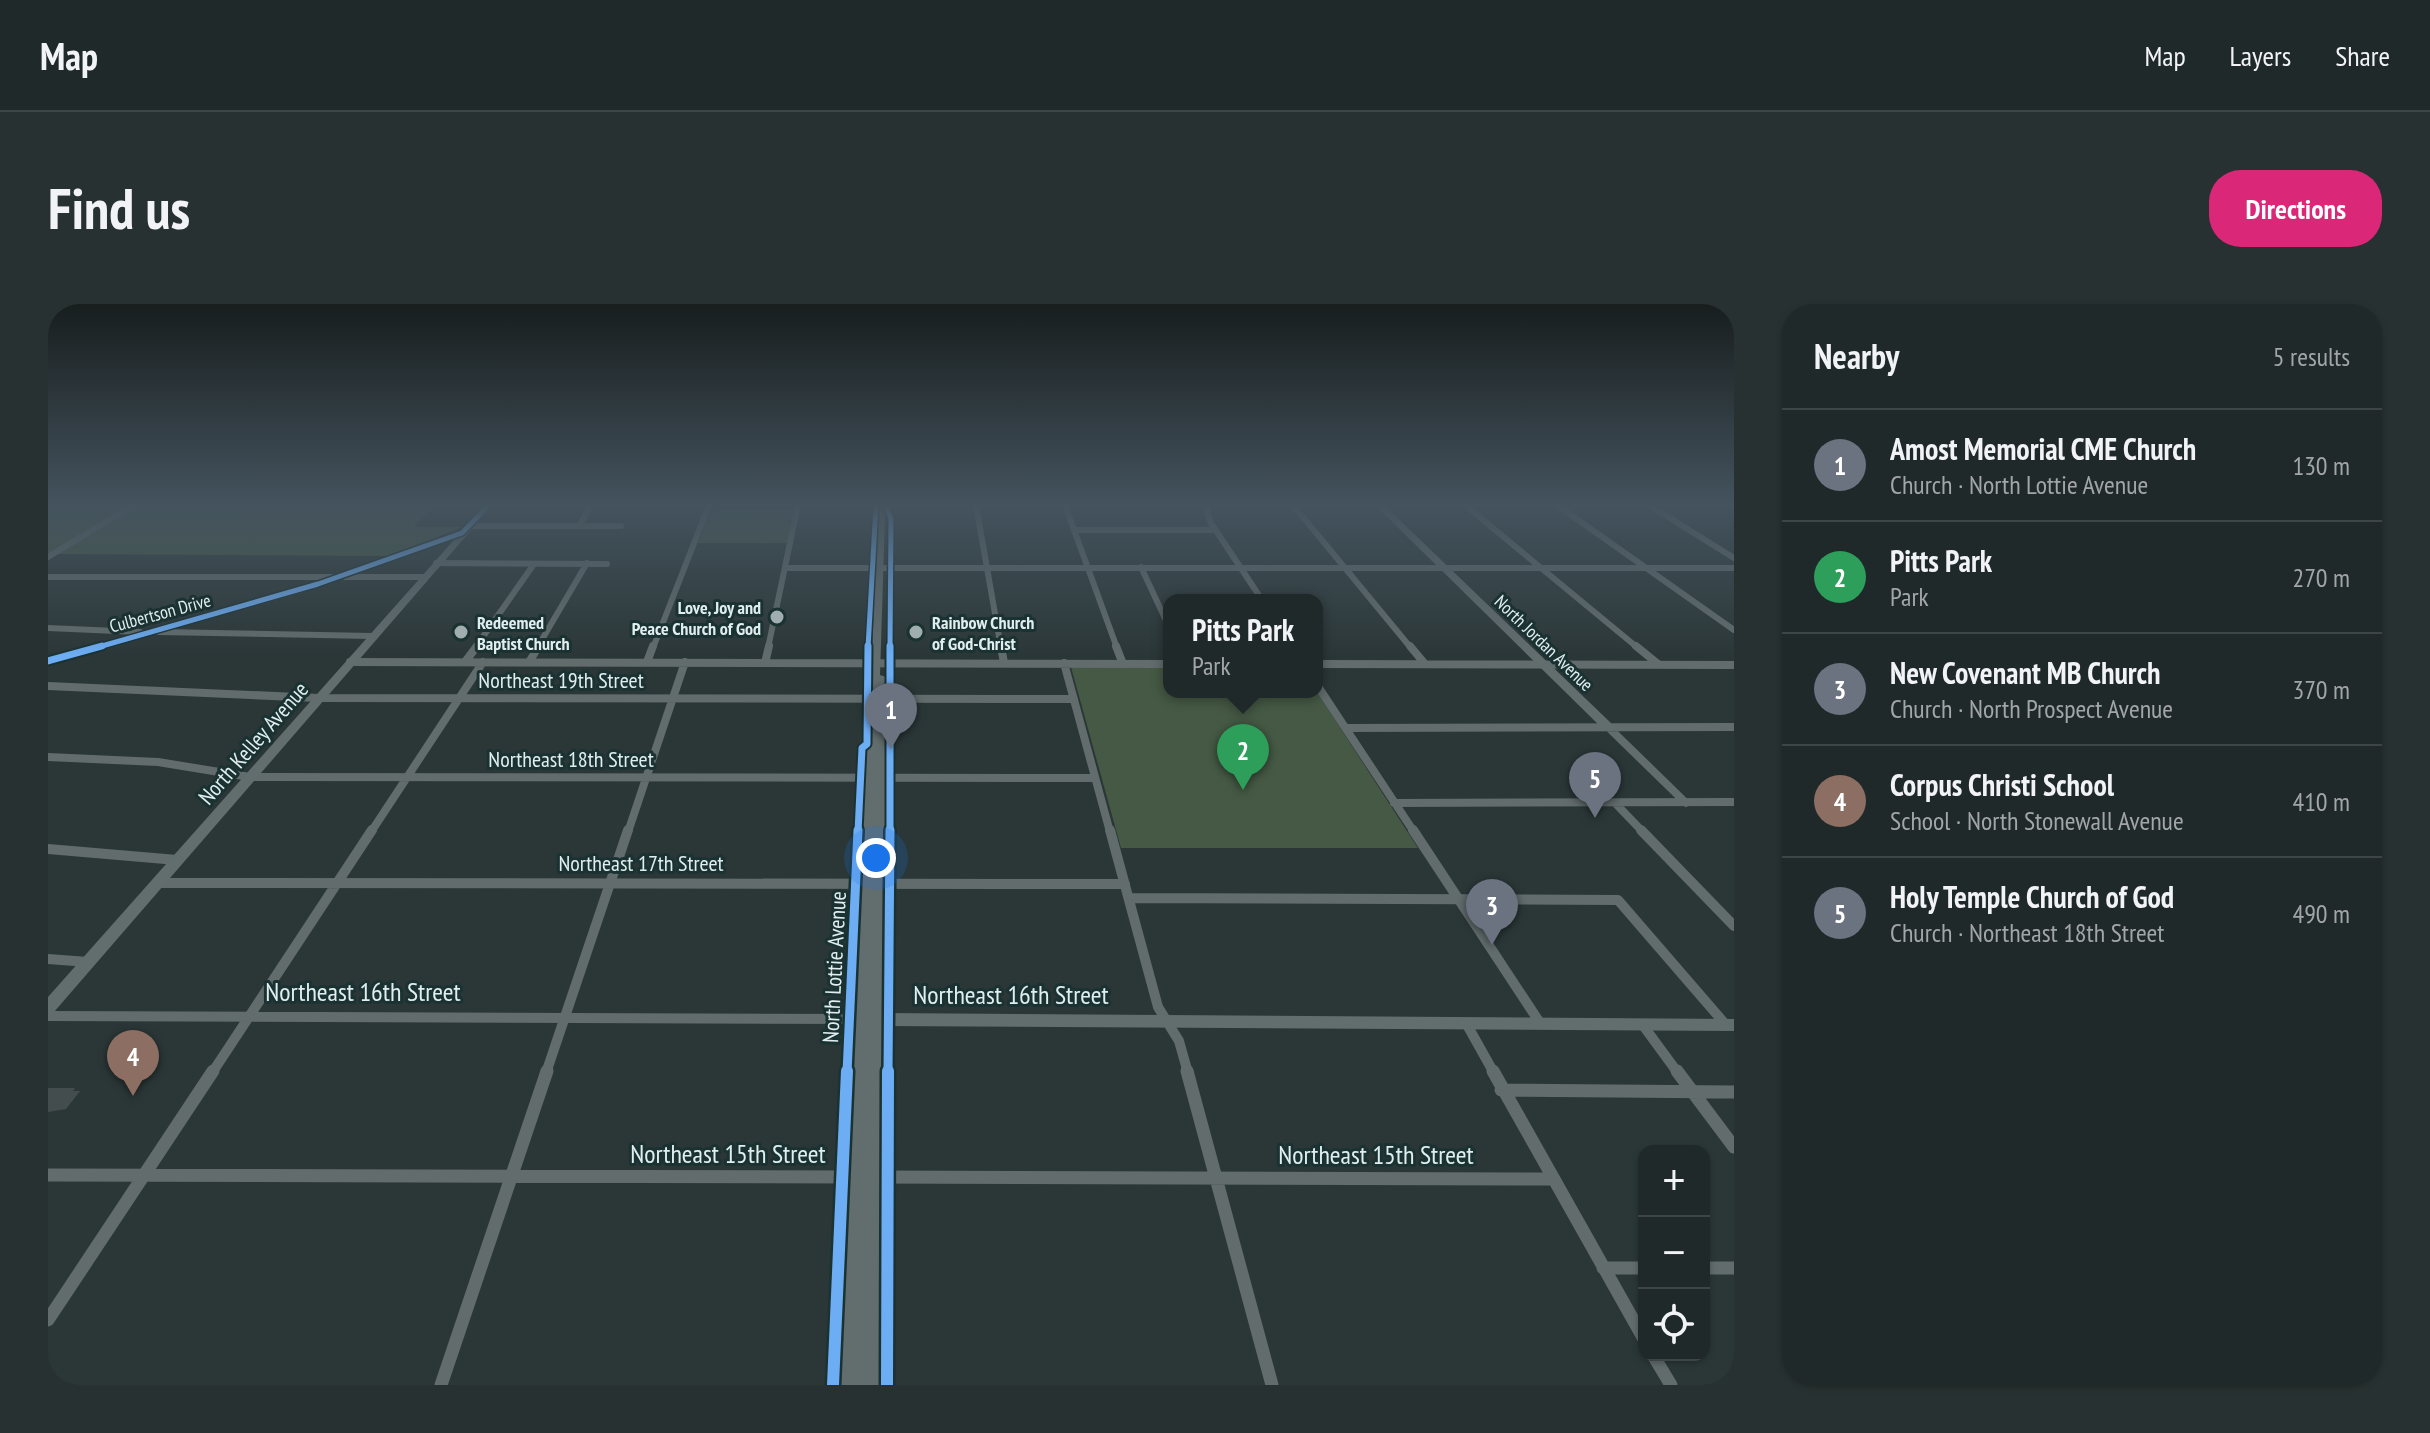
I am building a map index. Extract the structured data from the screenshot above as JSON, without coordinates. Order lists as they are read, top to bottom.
{
  "streets": {
    "street": [
      "Culbertson Drive",
      "North Jordan Avenue",
      "Northeast 19th Street",
      "North Kelley Avenue",
      "Northeast 18th Street",
      "Northeast 17th Street",
      "North Lottie Avenue",
      "Northeast 16th Street",
      "Northeast 15th Street"
    ]
  },
  "crossings": [
    ["Northeast 19th Street", "North Kelley Avenue"],
    ["Northeast 19th Street", "North Lottie Avenue"],
    ["North Kelley Avenue", "Northeast 18th Street"],
    ["North Kelley Avenue", "Northeast 17th Street"],
    ["Northeast 18th Street", "North Lottie Avenue"],
    ["Northeast 17th Street", "North Lottie Avenue"],
    ["North Lottie Avenue", "Northeast 16th Street"],
    ["North Lottie Avenue", "Northeast 15th Street"]
  ],
  "places": ["Love, Joy and Peace Church of God", "Redeemed Baptist Church", "Rainbow Church of God-Christ"],
  "page": {
    "header": "Map",
    "nav": ["Map", "Layers", "Share"],
    "buttons": "Directions",
    "title": "Find us",
    "heading": ["Nearby", "5 results"],
    "list": [
      {
        "mark": "1",
        "name": "Amost Memorial CME Church",
        "note": "Church · North Lottie Avenue",
        "value": "130 m"
      },
      {
        "mark": "2",
        "name": "Pitts Park",
        "note": "Park",
        "value": "270 m"
      },
      {
        "mark": "3",
        "name": "New Covenant MB Church",
        "note": "Church · North Prospect Avenue",
        "value": "370 m"
      },
      {
        "mark": "4",
        "name": "Corpus Christi School",
        "note": "School · North Stonewall Avenue",
        "value": "410 m"
      },
      {
        "mark": "5",
        "name": "Holy Temple Church of God",
        "note": "Church · Northeast 18th Street",
        "value": "490 m"
      }
    ],
    "popup": ["Pitts Park", "Park"],
    "pins": [
      "1",
      "2",
      "5",
      "3",
      "4"
    ],
    "map_buttons": ["+", "−"]
  }
}
